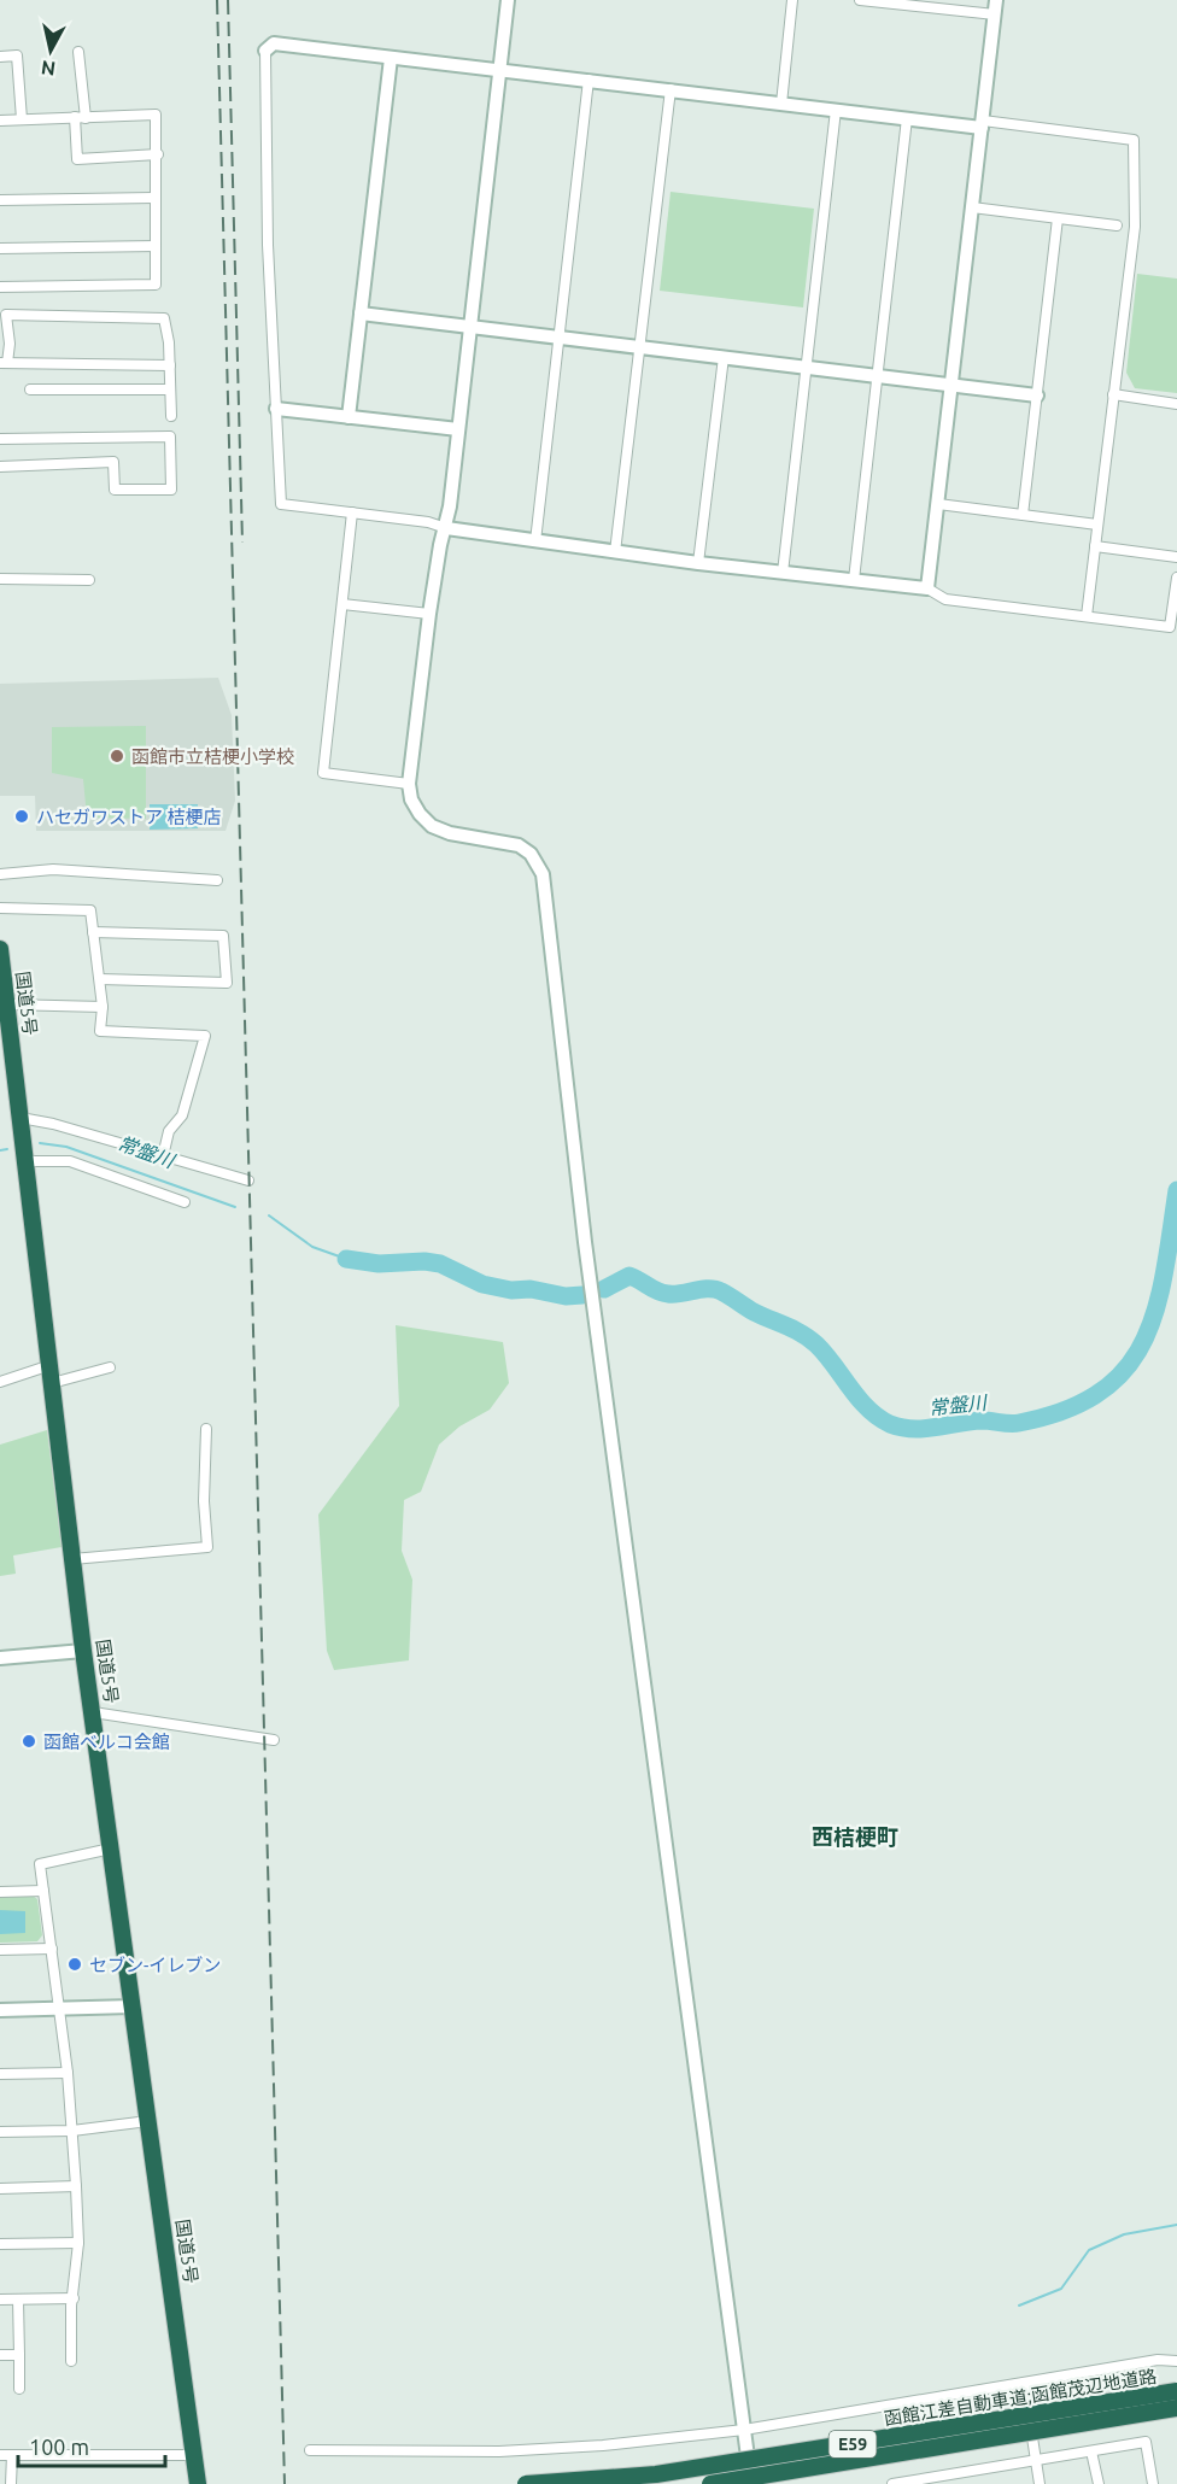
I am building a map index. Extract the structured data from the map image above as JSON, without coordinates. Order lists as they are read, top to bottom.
{
  "streets": {
    "highway": ["国道5号", "函館江差自動車道;函館茂辺地道路", "E59"]
  },
  "districts": ["西桔梗町"],
  "water": ["常盤川"],
  "places": [
    "函館市立桔梗小学校",
    "ハセガワストア 桔梗店",
    "函館ベルコ会館",
    "セブン-イレブン"
  ],
  "scale_bar": "100 m",
  "north": "bottom"
}
